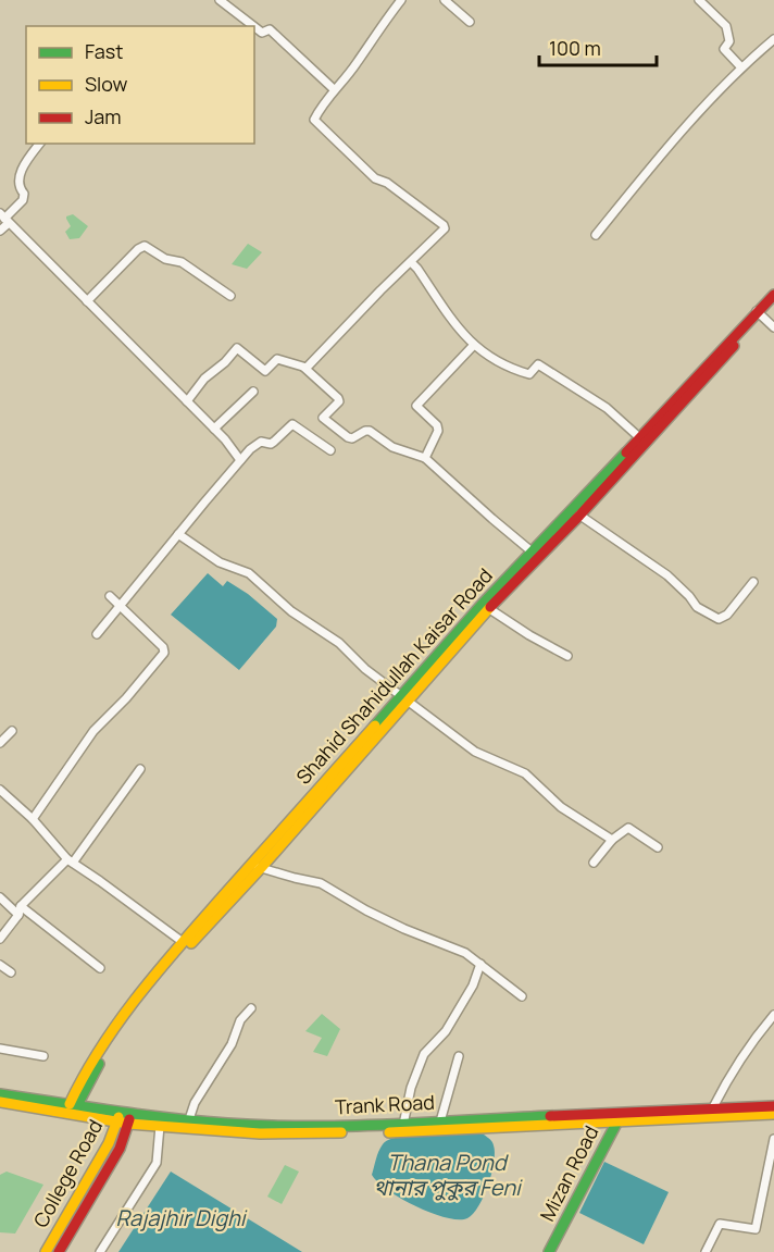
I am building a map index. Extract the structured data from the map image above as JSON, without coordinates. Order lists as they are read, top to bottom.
{
  "streets": {
    "main road": [
      "Shahid Shahidullah Kaisar Road",
      "Trank Road",
      "College Road",
      "Mizan Road"
    ]
  },
  "crossings": [
    ["Shahid Shahidullah Kaisar Road", "Trank Road"],
    ["Trank Road", "College Road"],
    ["Trank Road", "Mizan Road"]
  ],
  "water": ["Thana Pond থানার পুকুর Feni", "Rajajhir Dighi"],
  "legend": ["Fast", "Slow", "Jam"],
  "scale_bar": "100 m"
}
